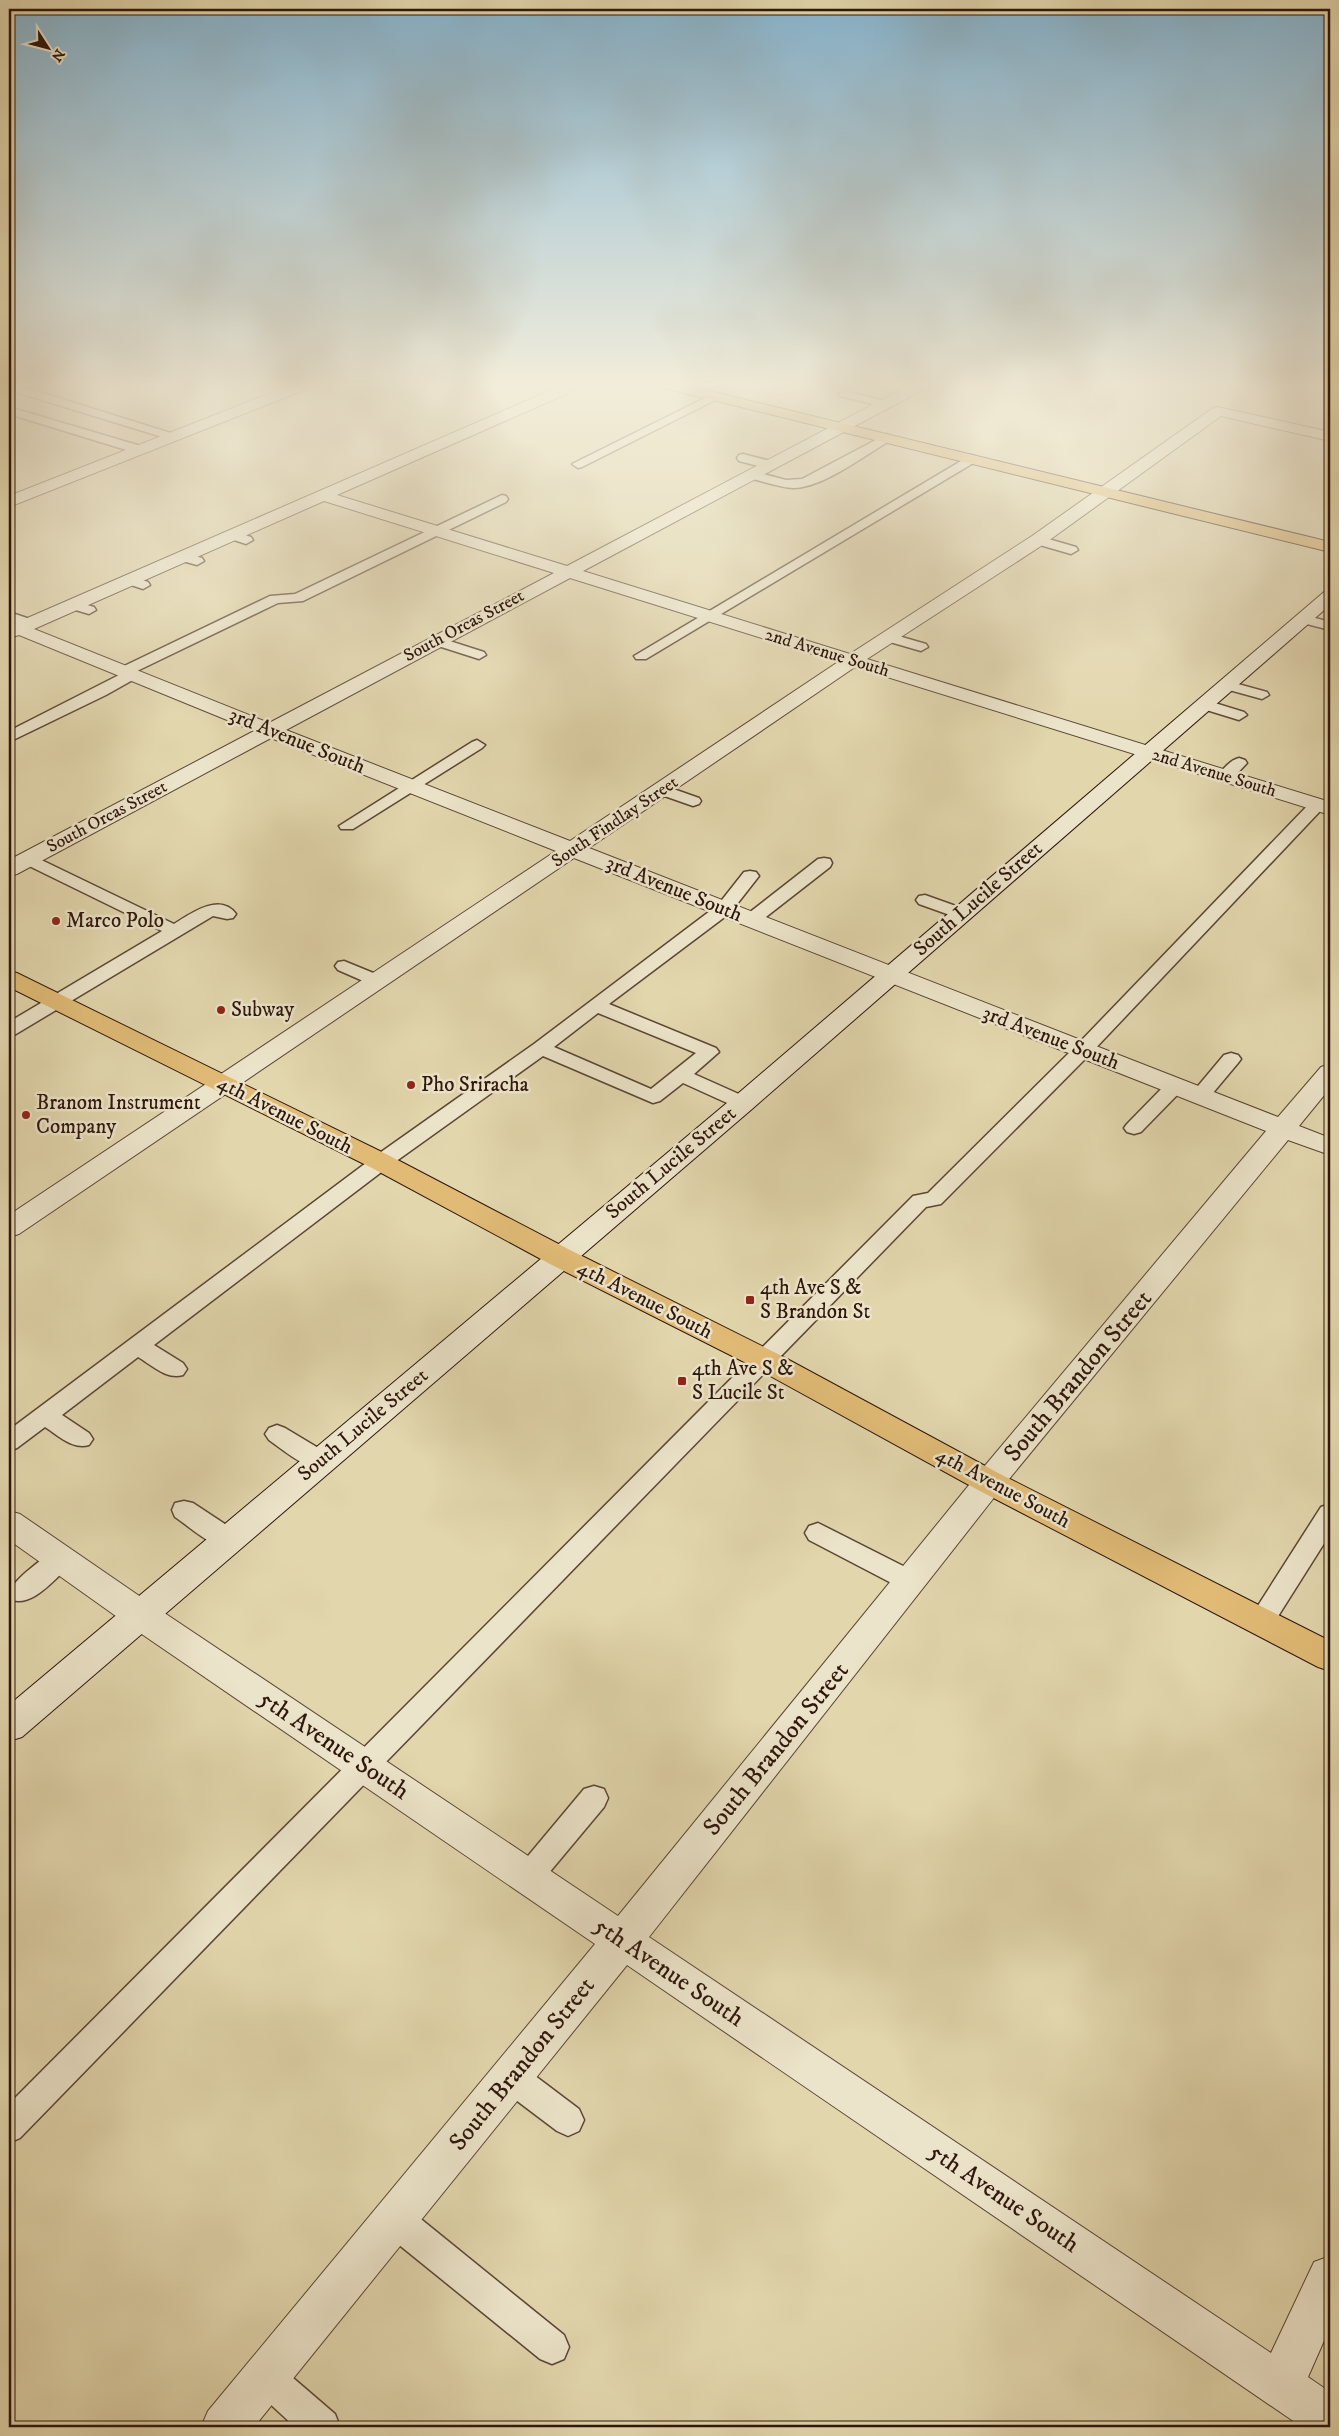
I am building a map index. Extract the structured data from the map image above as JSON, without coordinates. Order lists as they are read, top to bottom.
{
  "streets": {
    "main road": ["4th Avenue South"],
    "street": [
      "South Orcas Street",
      "2nd Avenue South",
      "3rd Avenue South",
      "South Findlay Street",
      "South Lucile Street",
      "South Brandon Street",
      "5th Avenue South"
    ]
  },
  "crossings": [
    ["South Orcas Street", "2nd Avenue South"],
    ["South Orcas Street", "3rd Avenue South"],
    ["2nd Avenue South", "South Findlay Street"],
    ["2nd Avenue South", "South Lucile Street"],
    ["3rd Avenue South", "South Findlay Street"],
    ["3rd Avenue South", "South Lucile Street"],
    ["3rd Avenue South", "South Brandon Street"],
    ["South Findlay Street", "4th Avenue South"],
    ["South Lucile Street", "4th Avenue South"],
    ["South Lucile Street", "5th Avenue South"],
    ["4th Avenue South", "South Brandon Street"],
    ["South Brandon Street", "5th Avenue South"]
  ],
  "places": {
    "other": [
      "Marco Polo",
      "Subway",
      "Pho Sriracha",
      "Branom Instrument Company"
    ],
    "transit": ["4th Ave S & S Brandon St", "4th Ave S & S Lucile St"]
  },
  "north": "bottom right"
}
